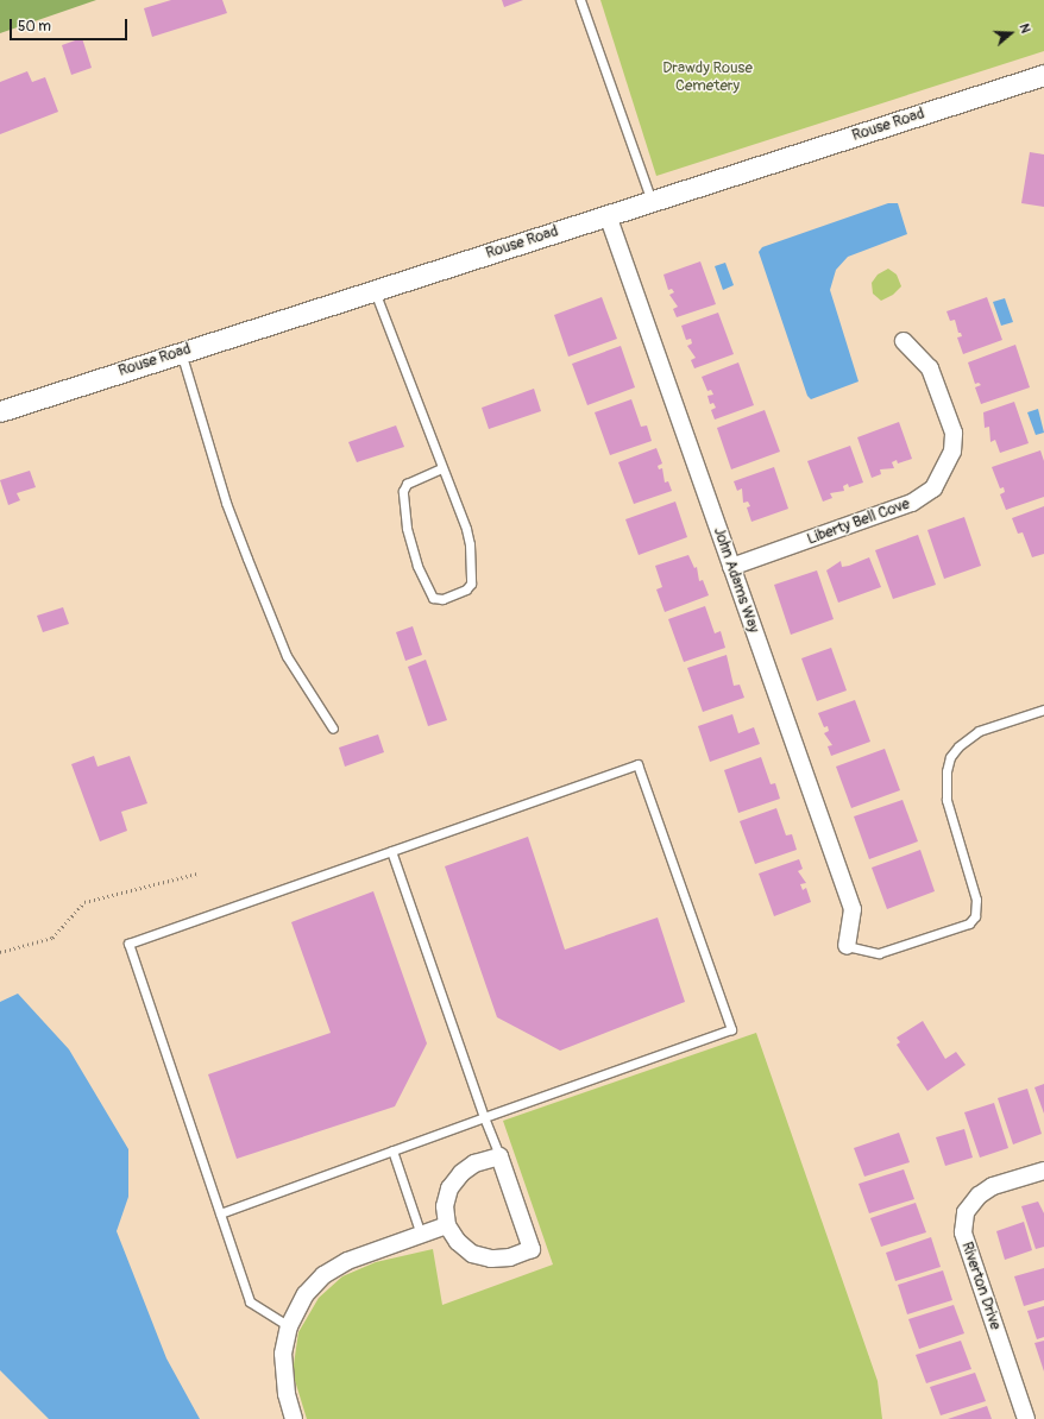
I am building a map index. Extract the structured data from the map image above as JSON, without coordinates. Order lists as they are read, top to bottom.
{
  "streets": {
    "street": [
      "Rouse Road",
      "Liberty Bell Cove",
      "John Adams Way",
      "Riverton Drive"
    ]
  },
  "crossings": [
    ["Rouse Road", "John Adams Way"],
    ["Liberty Bell Cove", "John Adams Way"]
  ],
  "parks": ["Drawdy Rouse Cemetery"],
  "scale_bar": "50 m",
  "north": "right"
}
